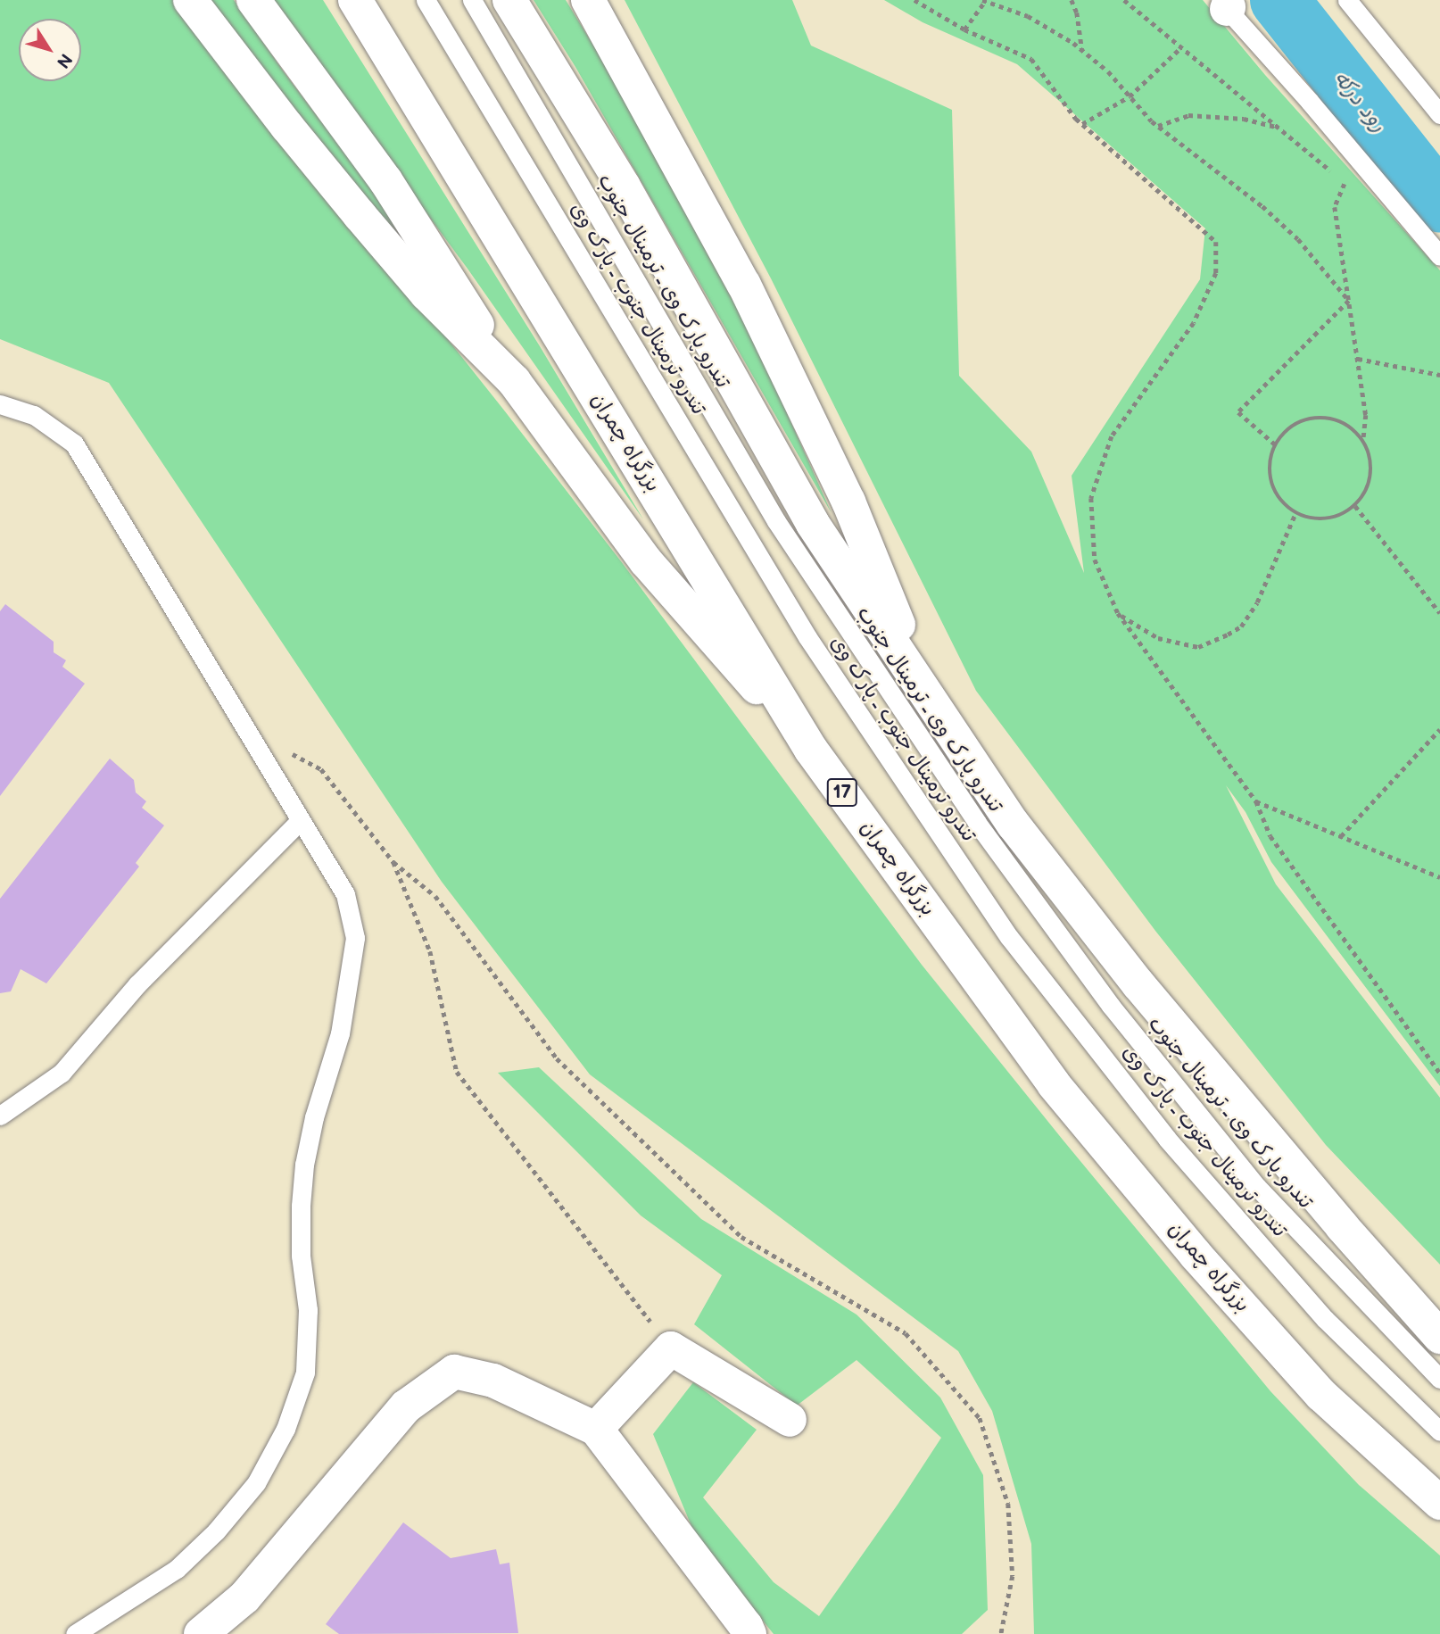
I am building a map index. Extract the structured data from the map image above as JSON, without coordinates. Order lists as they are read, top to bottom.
{
  "streets": {
    "main road": ["بزرگراه چمران", "17"],
    "lane": ["تندرو پارک وی ـ ترمینال جنوب", "تندرو ترمینال جنوب ـ پارک وی"]
  },
  "water": ["رود درکه"],
  "north": "bottom right"
}
